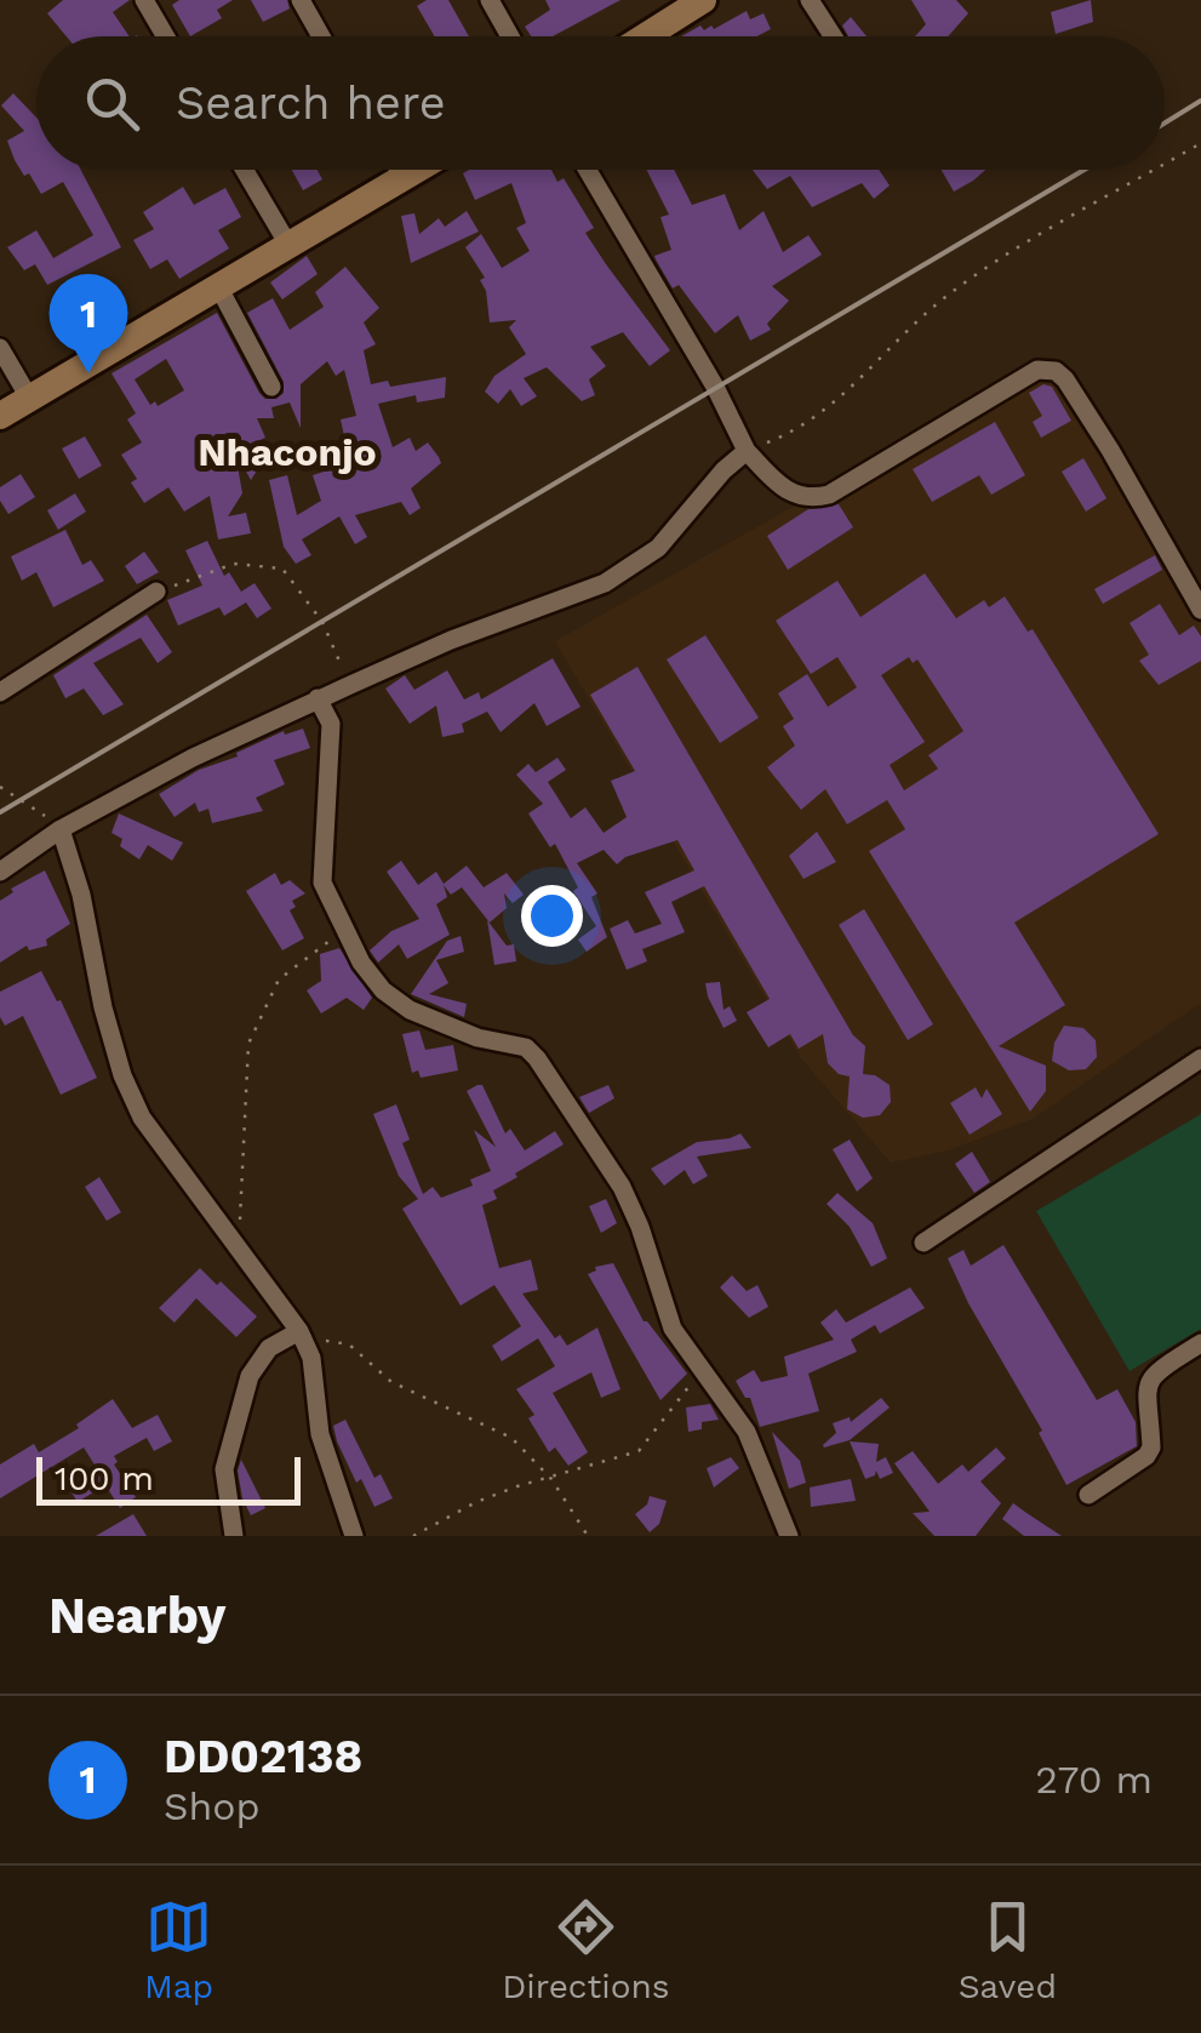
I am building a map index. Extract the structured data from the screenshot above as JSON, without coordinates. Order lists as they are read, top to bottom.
{
  "districts": ["Nhaconjo"],
  "scale_bar": "100 m",
  "page": {
    "search": "Search here",
    "pins": "1",
    "scale": "100 m",
    "heading": "Nearby",
    "list": [
      {
        "mark": "1",
        "name": "DD02138",
        "note": "Shop",
        "value": "270 m"
      }
    ],
    "nav": ["Map", "Directions", "Saved"]
  }
}
